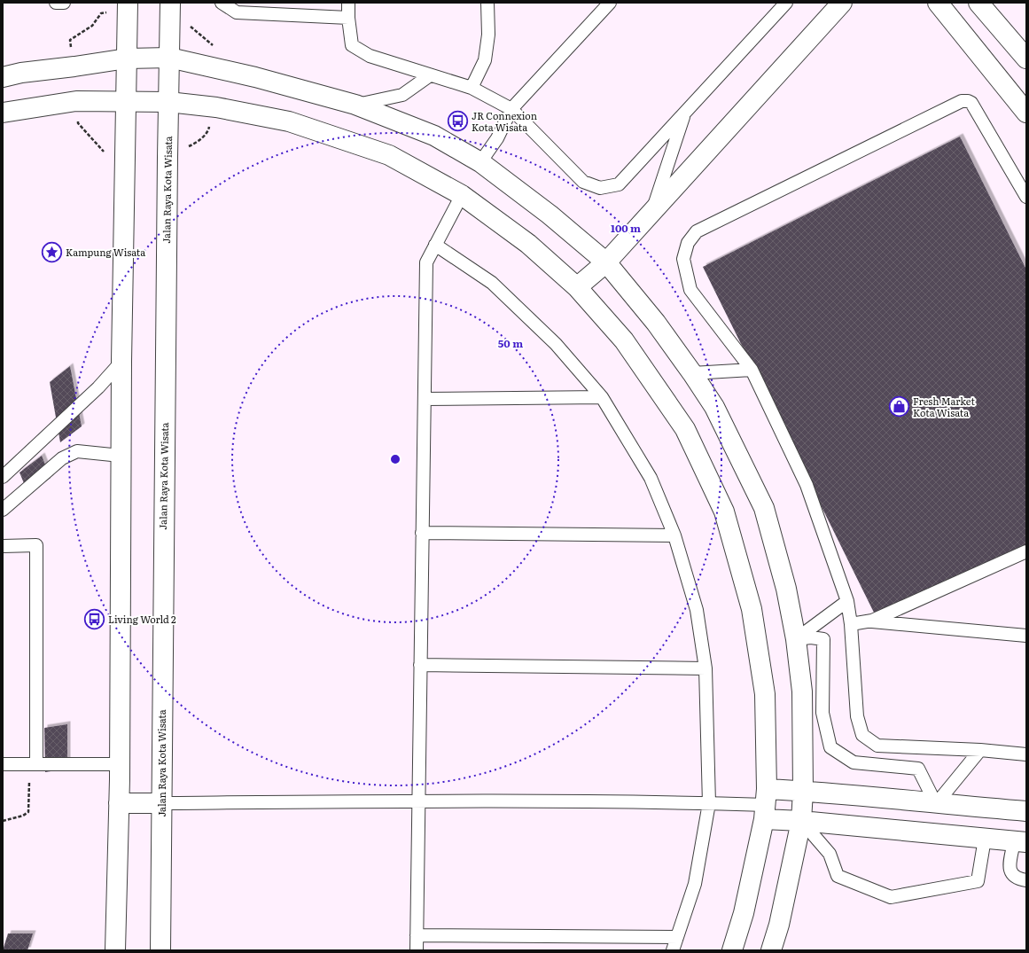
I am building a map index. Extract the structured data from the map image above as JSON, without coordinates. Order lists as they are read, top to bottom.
{
  "streets": {
    "street": ["Jalan Raya Kota Wisata"]
  },
  "places": {
    "bus stop": ["JR Connexion Kota Wisata", "Living World 2"],
    "place": ["Kampung Wisata"],
    "shop": ["Fresh Market Kota Wisata"]
  },
  "rings": ["100 m", "50 m"]
}
